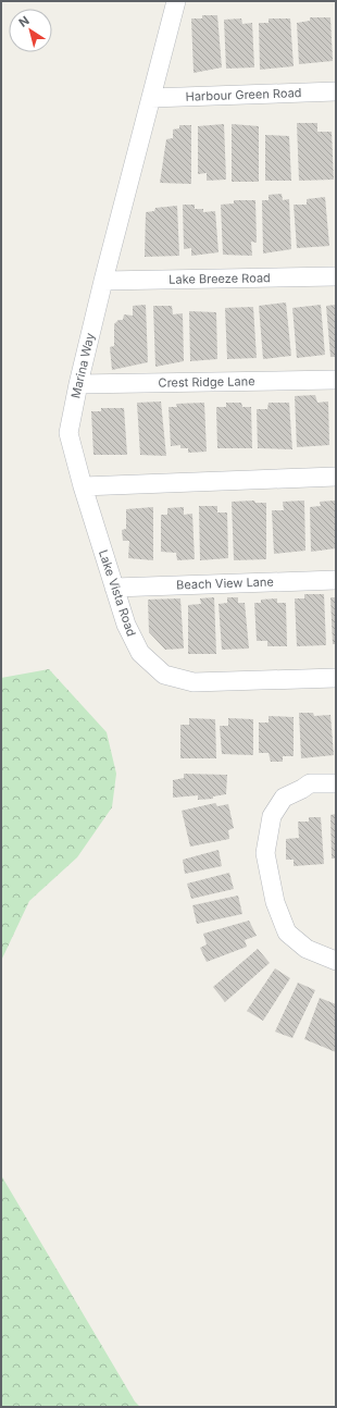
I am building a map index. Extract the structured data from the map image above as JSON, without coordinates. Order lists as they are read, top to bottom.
{
  "streets": {
    "street": [
      "Harbour Green Road",
      "Lake Breeze Road",
      "Marina Way",
      "Crest Ridge Lane",
      "Beach View Lane",
      "Lake Vista Road"
    ]
  },
  "crossings": [
    ["Harbour Green Road", "Marina Way"],
    ["Lake Breeze Road", "Marina Way"],
    ["Marina Way", "Crest Ridge Lane"],
    ["Marina Way", "Lake Vista Road"],
    ["Beach View Lane", "Lake Vista Road"]
  ],
  "north": "top left"
}
